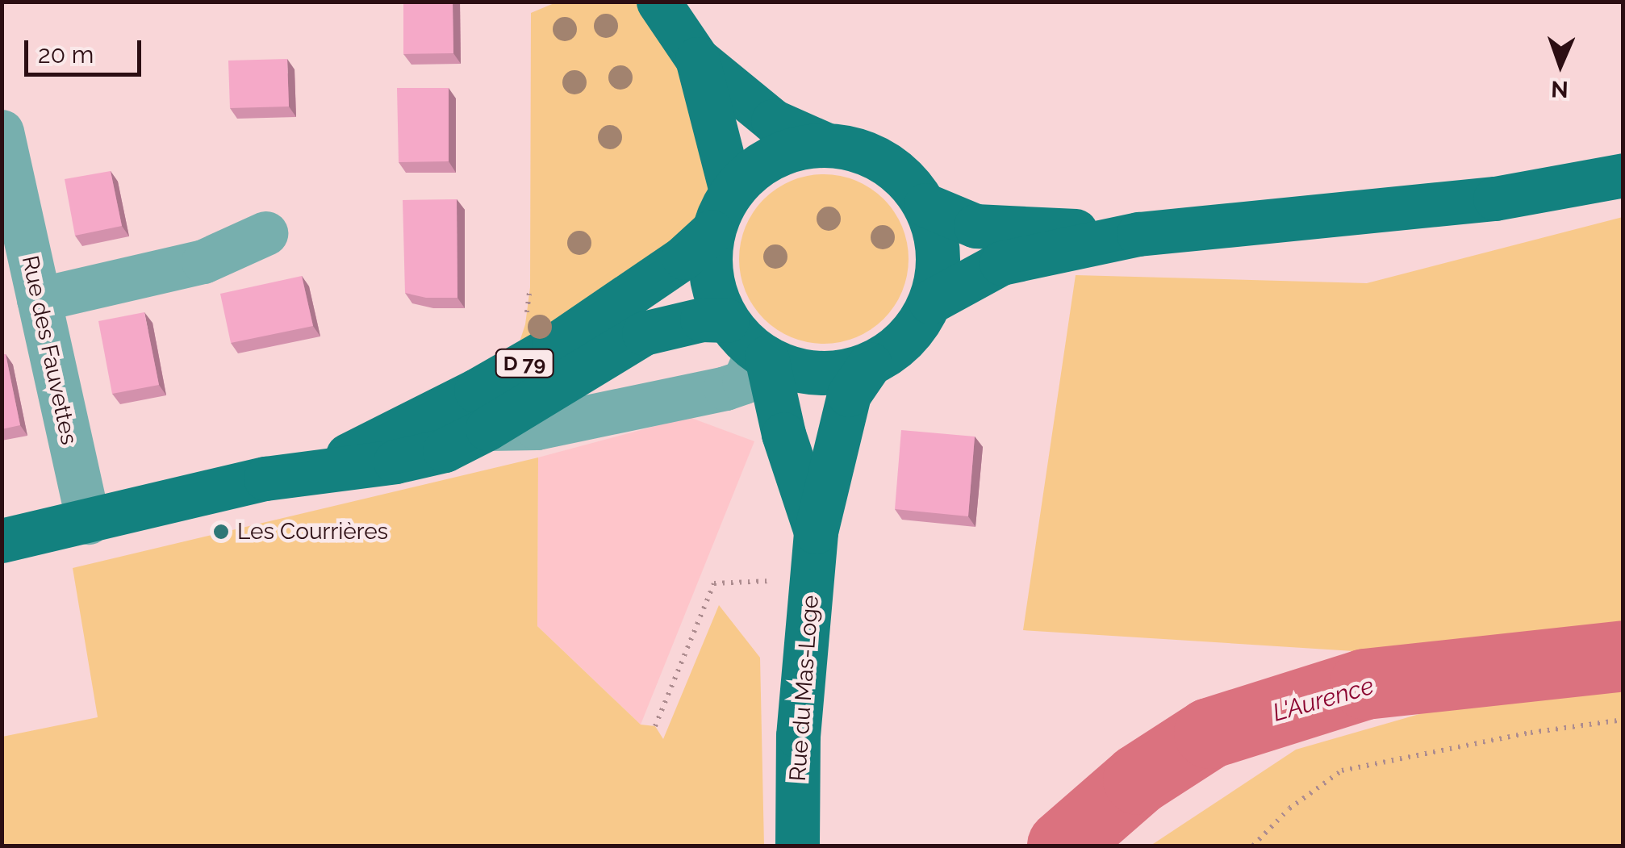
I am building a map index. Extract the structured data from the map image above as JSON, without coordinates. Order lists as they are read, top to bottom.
{
  "streets": {
    "main road": ["D 79", "Rue du Mas-Loge"],
    "street": ["Rue des Fauvettes"]
  },
  "crossings": [
    ["Rue des Fauvettes", "D 79"],
    ["D 79", "Rue du Mas-Loge"]
  ],
  "water": ["L'Aurence"],
  "places": ["Les Courrières"],
  "scale_bar": "20 m",
  "north": "bottom"
}
